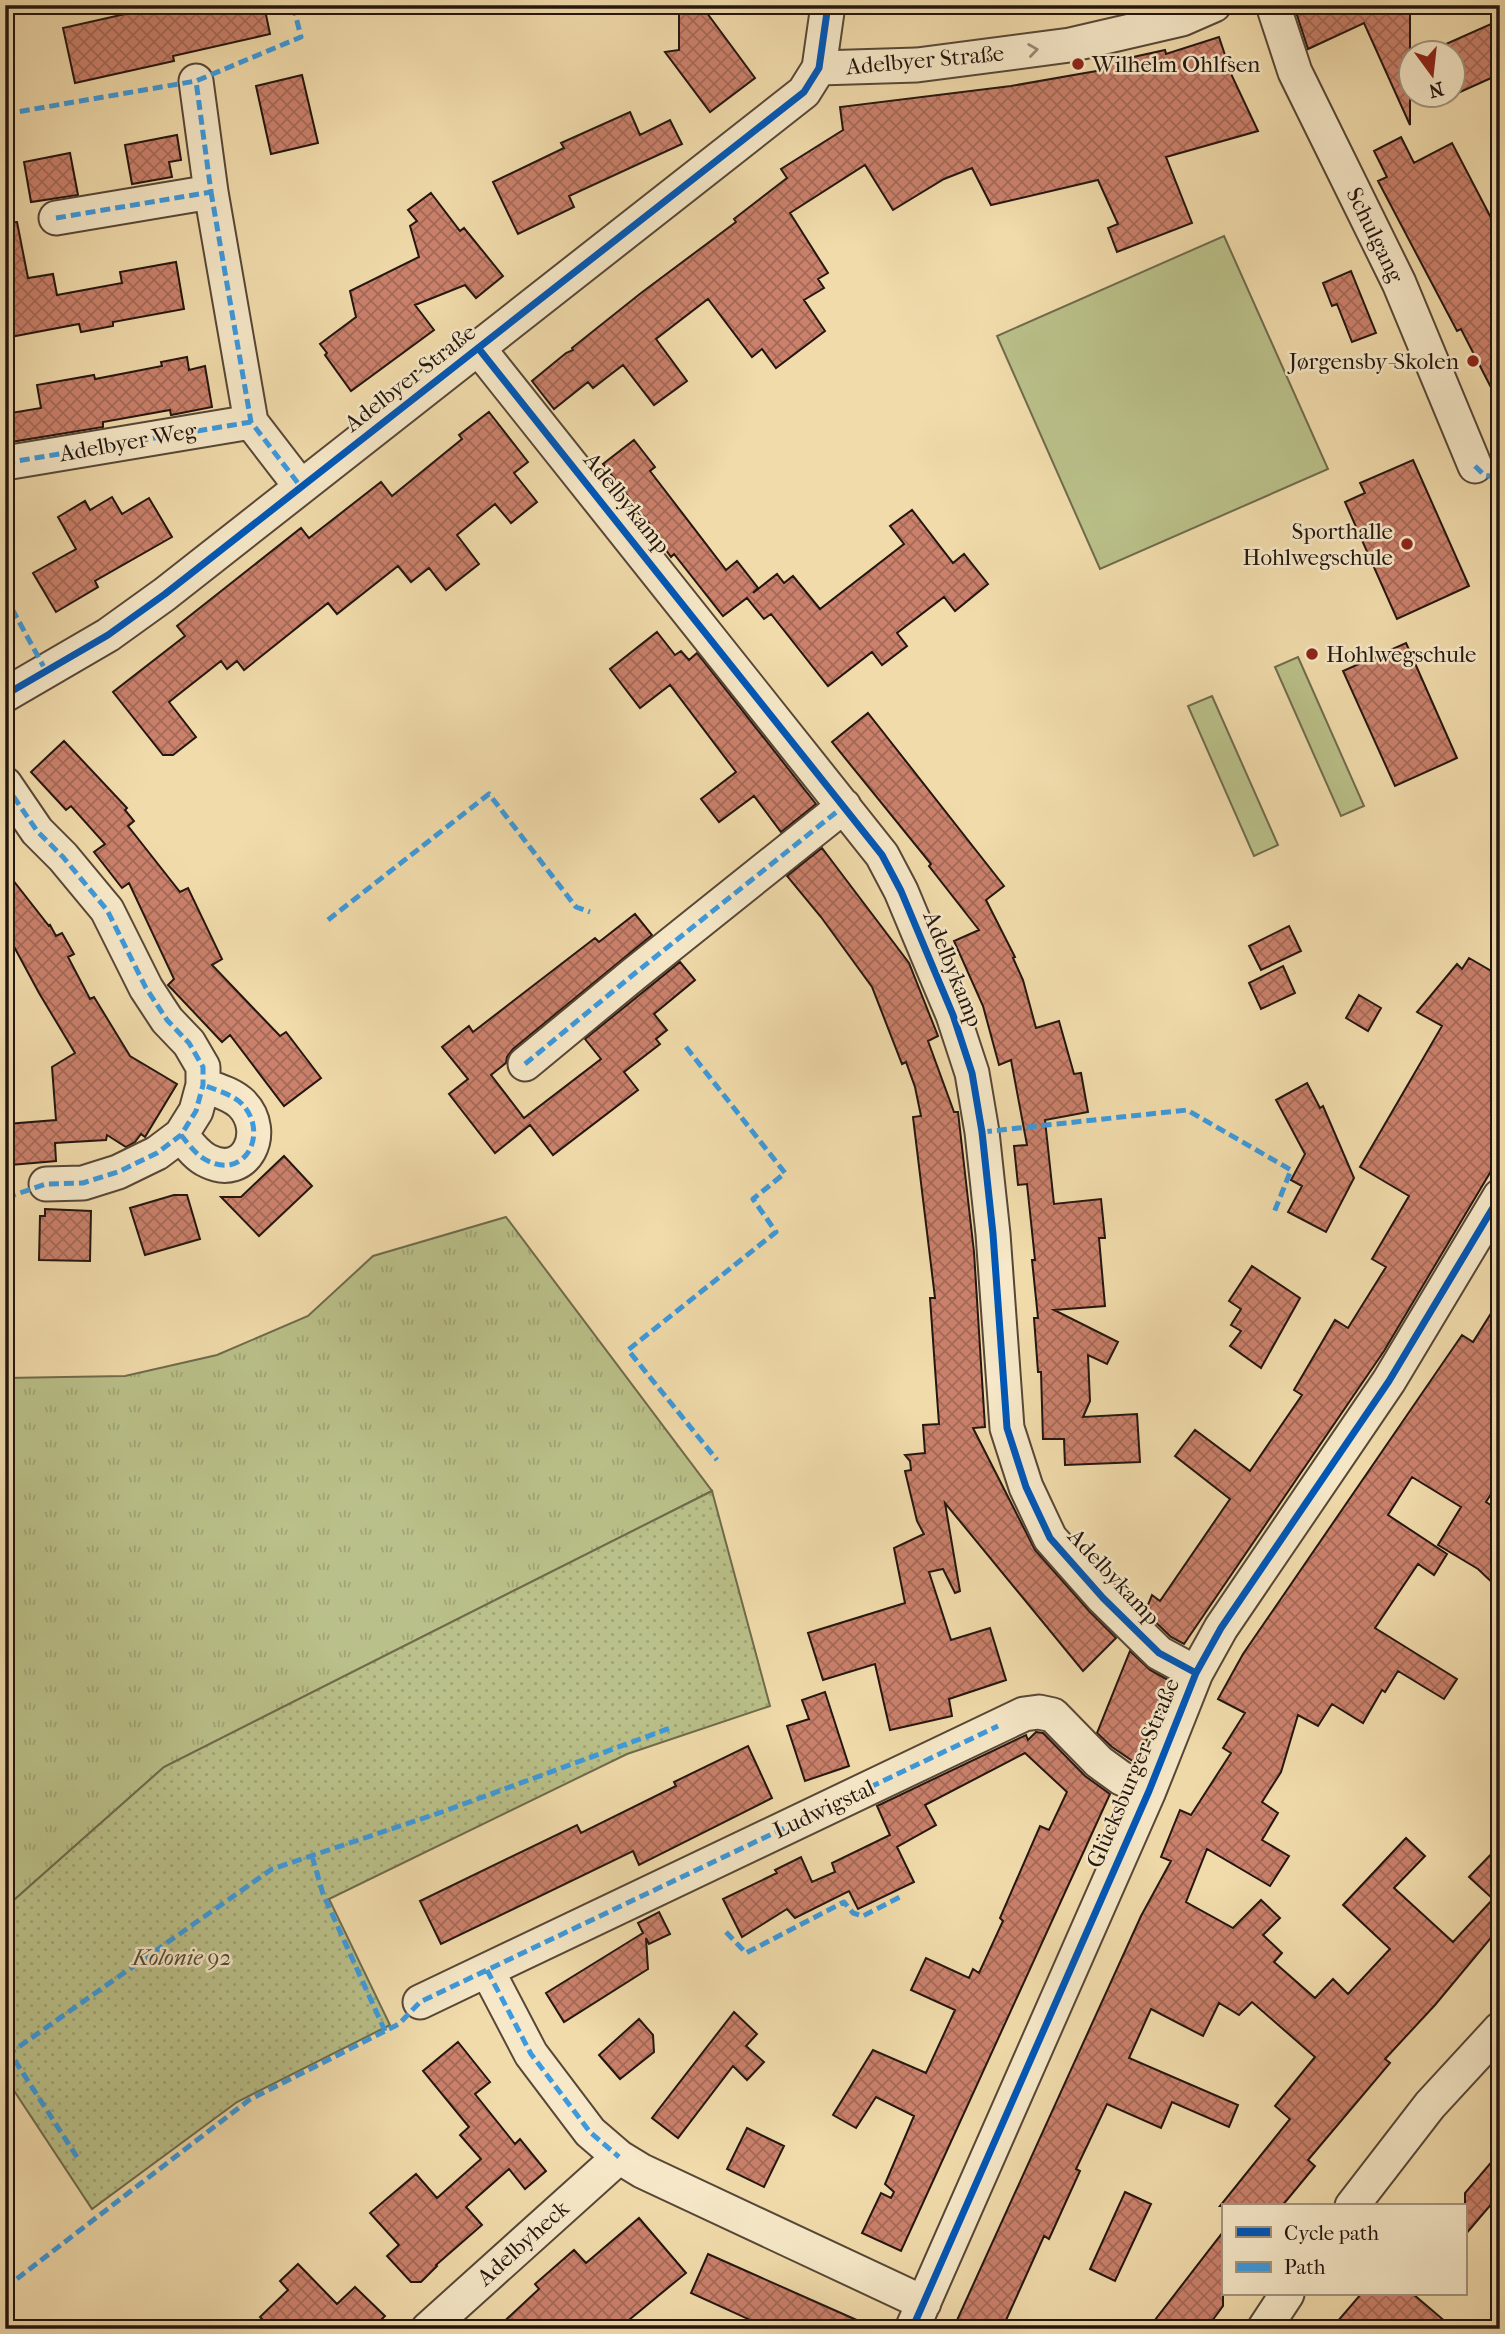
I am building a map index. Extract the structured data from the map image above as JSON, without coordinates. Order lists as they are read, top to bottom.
{
  "streets": {
    "street": [
      "Adelbyer Straße",
      "Schulgang",
      "Adelbyer Weg",
      "Adelbykamp",
      "Glücksburger Straße",
      "Ludwigstal",
      "Adelbyheck"
    ]
  },
  "crossings": [
    ["Adelbyer Straße", "Adelbykamp"],
    ["Adelbykamp", "Glücksburger Straße"],
    ["Glücksburger Straße", "Ludwigstal"]
  ],
  "parks": ["Kolonie 92"],
  "places": [
    "Wilhelm Ohlfsen",
    "Jørgensby-Skolen",
    "Sporthalle Hohlwegschule",
    "Hohlwegschule"
  ],
  "legend": ["Cycle path", "Path"],
  "north": "bottom"
}
